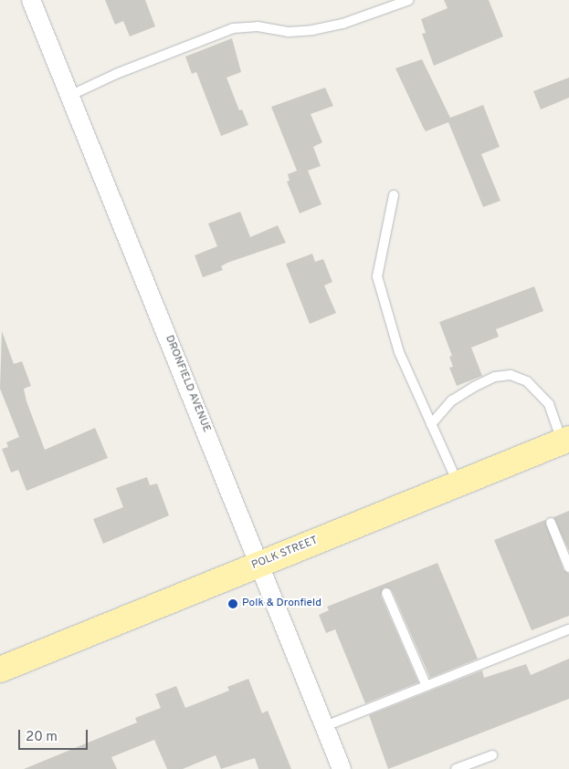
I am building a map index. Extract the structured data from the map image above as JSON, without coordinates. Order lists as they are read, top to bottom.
{
  "streets": {
    "main road": ["POLK STREET"],
    "street": ["DRONFIELD AVENUE"]
  },
  "crossings": [
    ["DRONFIELD AVENUE", "POLK STREET"]
  ],
  "places": ["Polk & Dronfield"],
  "scale_bar": "20 m"
}
